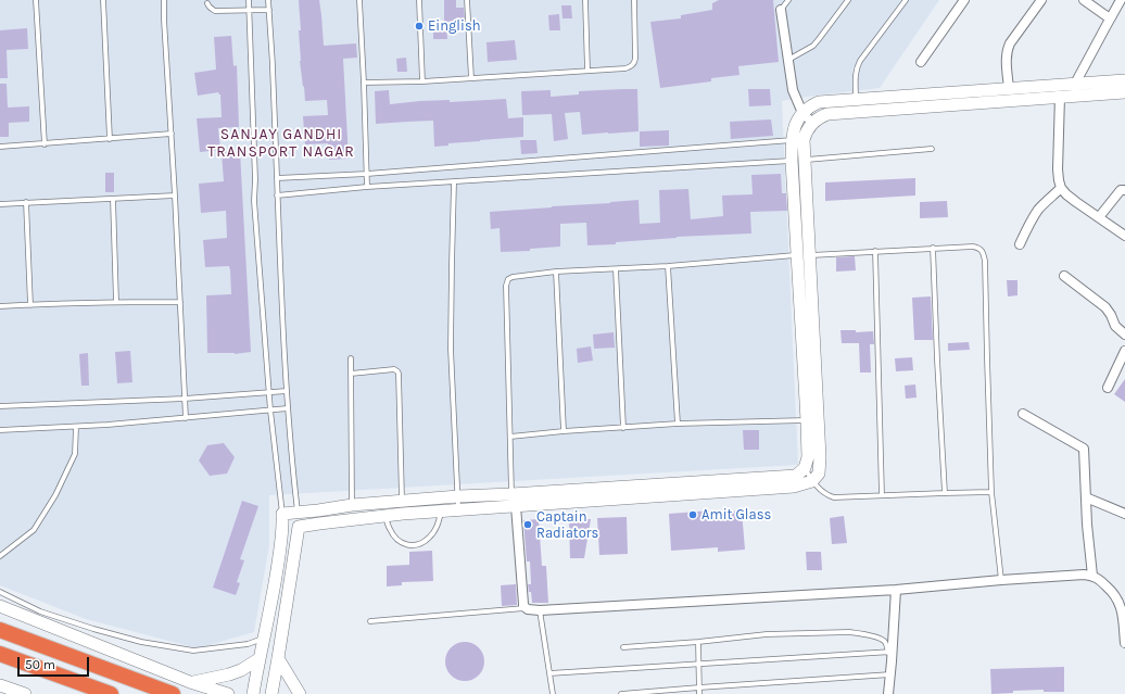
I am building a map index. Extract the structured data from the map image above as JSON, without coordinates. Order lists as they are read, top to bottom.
{
  "districts": ["SANJAY GANDHI TRANSPORT NAGAR"],
  "places": ["Einglish", "Amit Glass", "Captain Radiators"],
  "scale_bar": "50 m"
}
